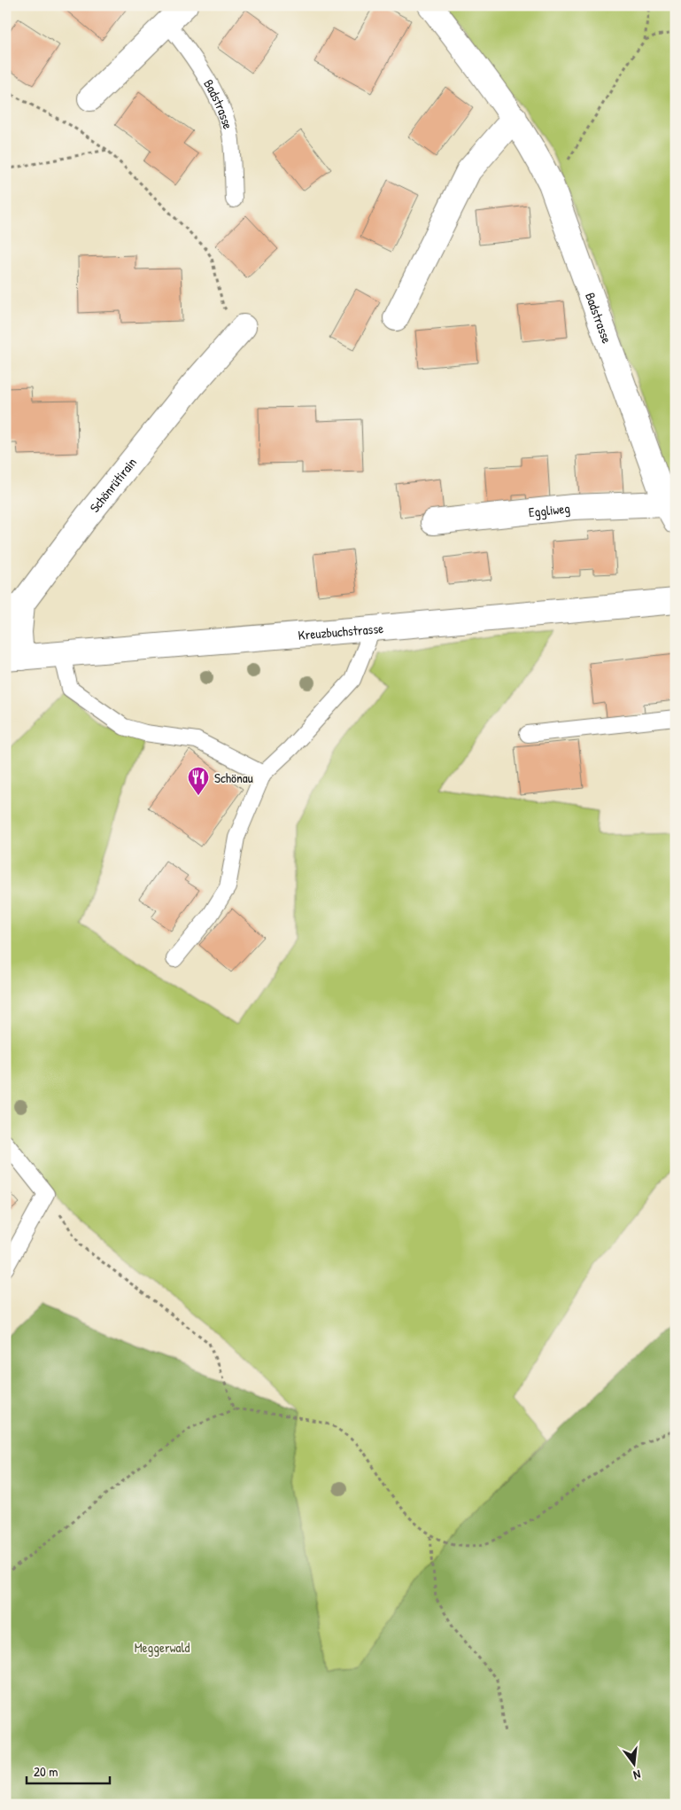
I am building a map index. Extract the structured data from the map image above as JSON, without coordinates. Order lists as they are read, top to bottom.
{
  "streets": {
    "street": [
      "Badstrasse",
      "Schönrütirain",
      "Eggliweg",
      "Kreuzbuchstrasse"
    ]
  },
  "crossings": [
    ["Badstrasse", "Eggliweg"],
    ["Schönrütirain", "Kreuzbuchstrasse"]
  ],
  "parks": ["Meggerwald"],
  "places": {
    "restaurant": ["Schönau"]
  },
  "scale_bar": "20 m",
  "north": "bottom"
}
